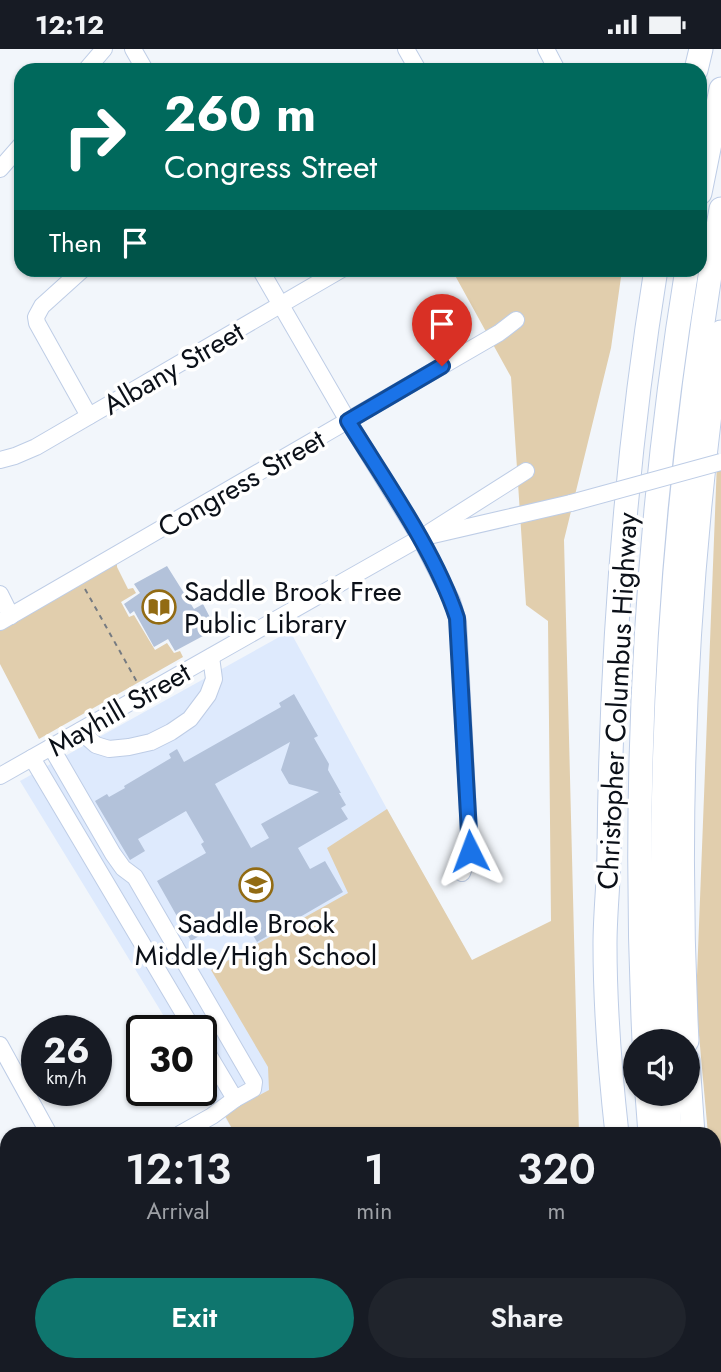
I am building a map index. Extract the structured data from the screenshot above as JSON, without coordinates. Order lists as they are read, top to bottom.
{
  "streets": {
    "highway": ["Christopher Columbus Highway"],
    "street": ["Albany Street", "Congress Street", "Mayhill Street"]
  },
  "places": {
    "library": ["Saddle Brook Free Public Library"],
    "school or university": ["Saddle Brook Middle/High School"]
  },
  "page": {
    "status": "12:12",
    "turn": ["260 m", "Congress Street"],
    "then": "Then",
    "speed": "26 km/h",
    "limit": "30",
    "eta": [
      "12:13",
      "Arrival",
      "1",
      "min",
      "320",
      "m"
    ],
    "buttons": ["Exit", "Share"]
  }
}
